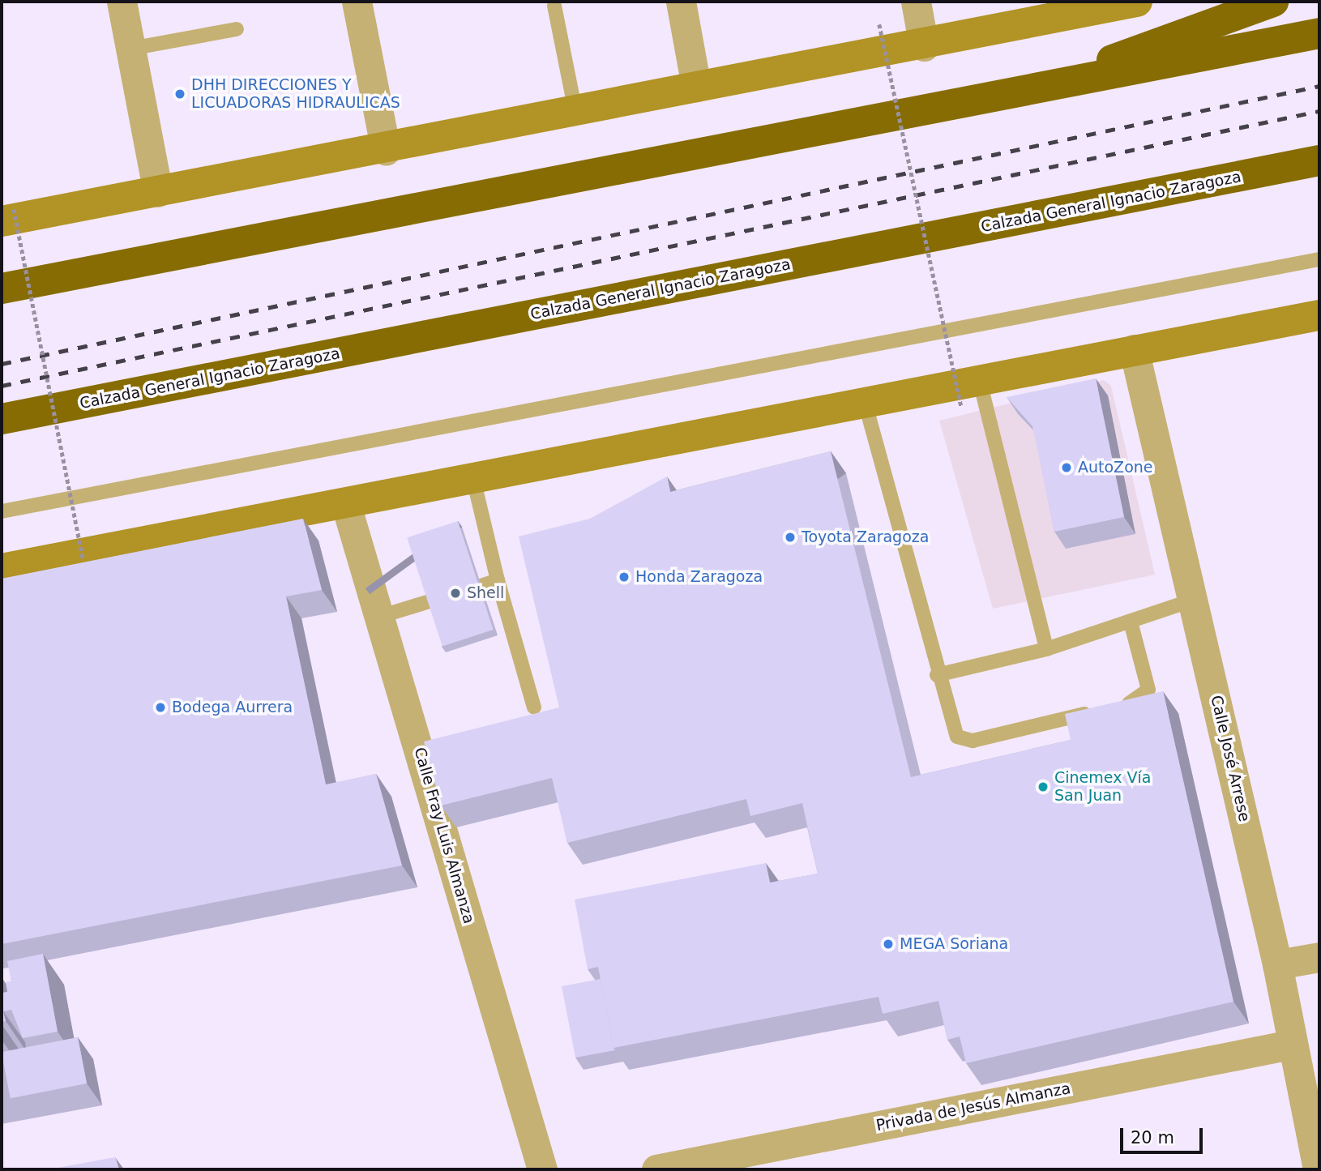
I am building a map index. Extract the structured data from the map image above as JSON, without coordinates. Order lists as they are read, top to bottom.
{
  "streets": {
    "highway": ["Calzada General Ignacio Zaragoza"],
    "street": ["Calle José Arrese", "Calle Fray Luis Almanza", "Privada de Jesús Almanza"]
  },
  "crossings": [
    ["Calle José Arrese", "Privada de Jesús Almanza"]
  ],
  "places": [
    "DHH DIRECCIONES Y LICUADORAS HIDRAULICAS",
    "AutoZone",
    "Toyota Zaragoza",
    "Honda Zaragoza",
    "Shell",
    "Bodega Aurrera",
    "Cinemex Vía San Juan",
    "MEGA Soriana"
  ],
  "scale_bar": "20 m"
}
